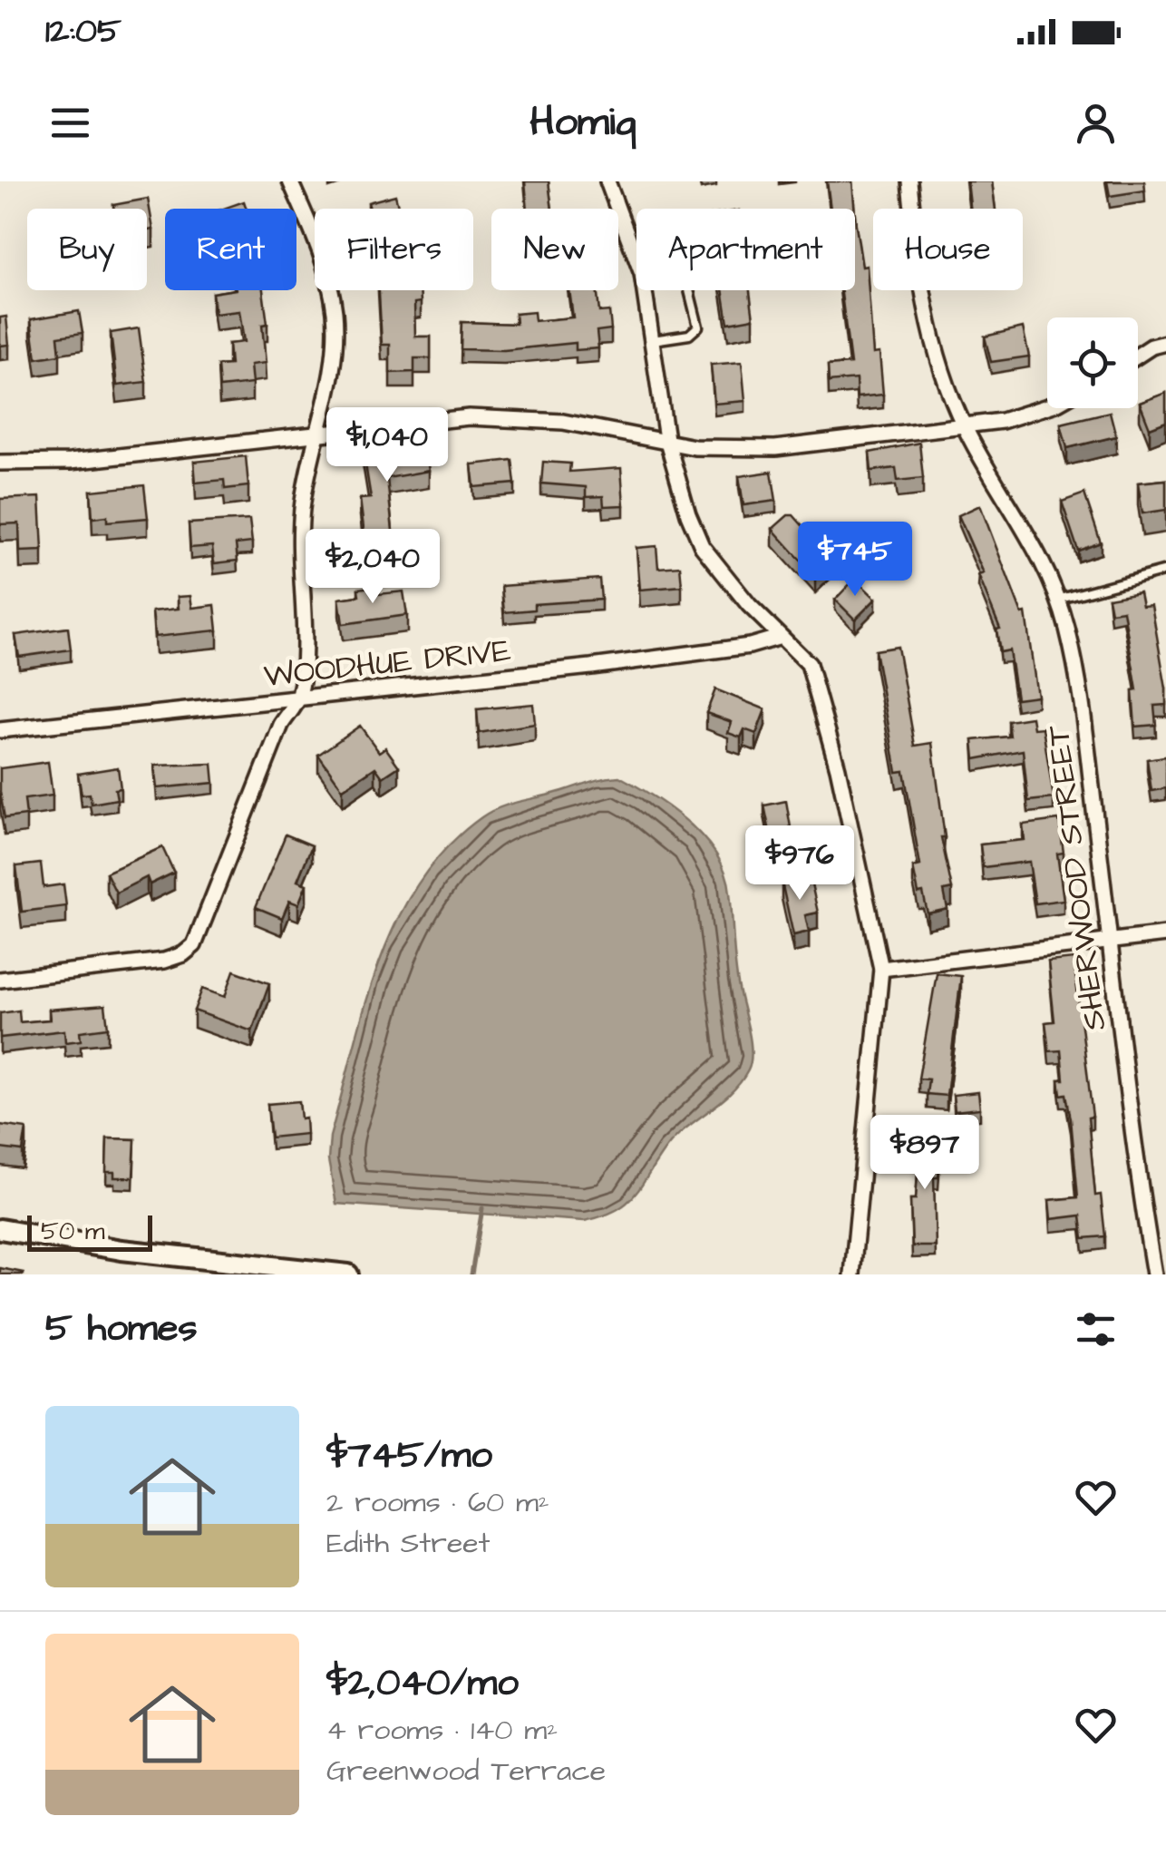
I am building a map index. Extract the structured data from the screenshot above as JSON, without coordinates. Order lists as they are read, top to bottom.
{
  "streets": {
    "street": ["WOODHUE DRIVE", "SHERWOOD STREET"]
  },
  "scale_bar": "50 m",
  "page": {
    "status": "12:05",
    "header": "Homiq",
    "chip": [
      "Buy",
      "Rent",
      "Filters",
      "New",
      "Apartment",
      "House"
    ],
    "price": [
      "$1,040",
      "$745",
      "$2,040",
      "$976",
      "$897"
    ],
    "scale": "50 m",
    "heading": "5 homes",
    "list": [
      {
        "name": "$745/mo",
        "note": "2 rooms · 60 m² · Edith Street"
      },
      {
        "name": "$2,040/mo",
        "note": "4 rooms · 140 m² · Greenwood Terrace"
      }
    ]
  }
}
